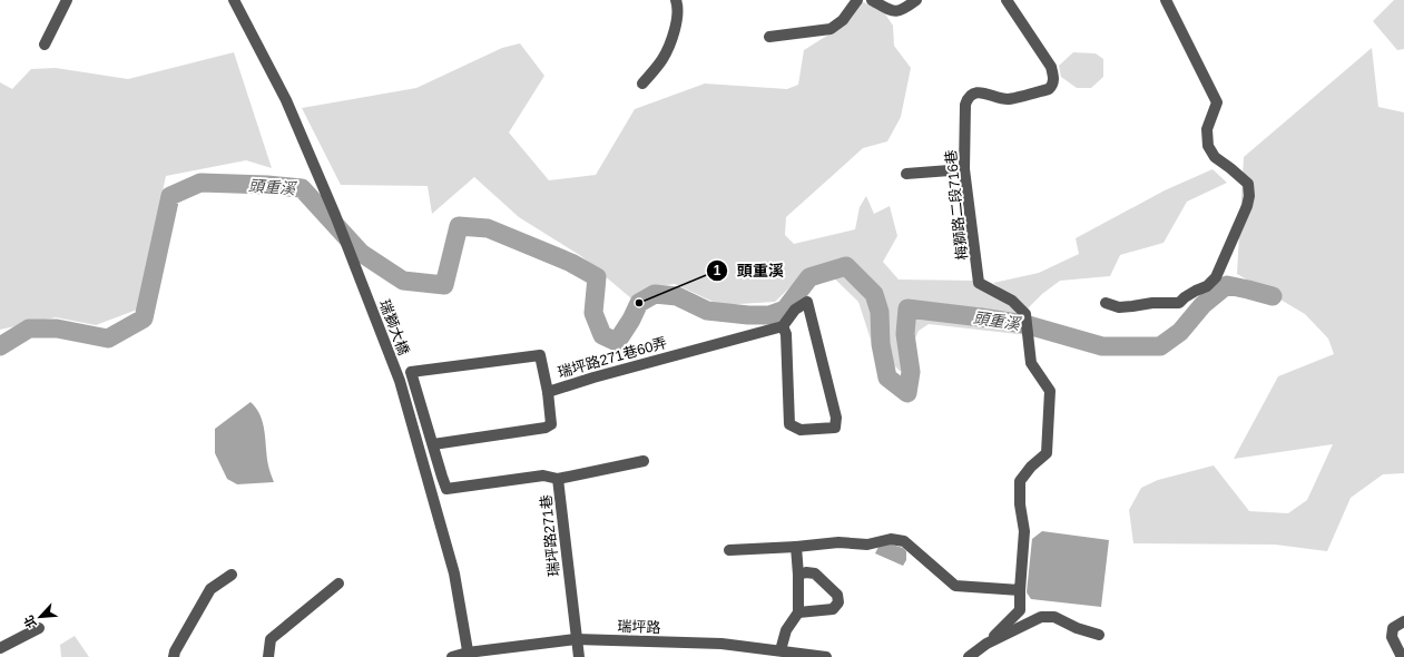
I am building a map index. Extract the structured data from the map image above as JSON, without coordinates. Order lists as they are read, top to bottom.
{
  "streets": {
    "street": [
      "梅獅路二段716巷",
      "瑞獅大橋",
      "瑞坪路271巷60弄",
      "瑞坪路271巷",
      "瑞坪路"
    ]
  },
  "crossings": [
    ["瑞獅大橋", "瑞坪路"],
    ["瑞坪路271巷60弄", "瑞坪路271巷"],
    ["瑞坪路271巷", "瑞坪路"]
  ],
  "water": ["頭重溪"],
  "places": ["頭重溪"],
  "north": "bottom left"
}
